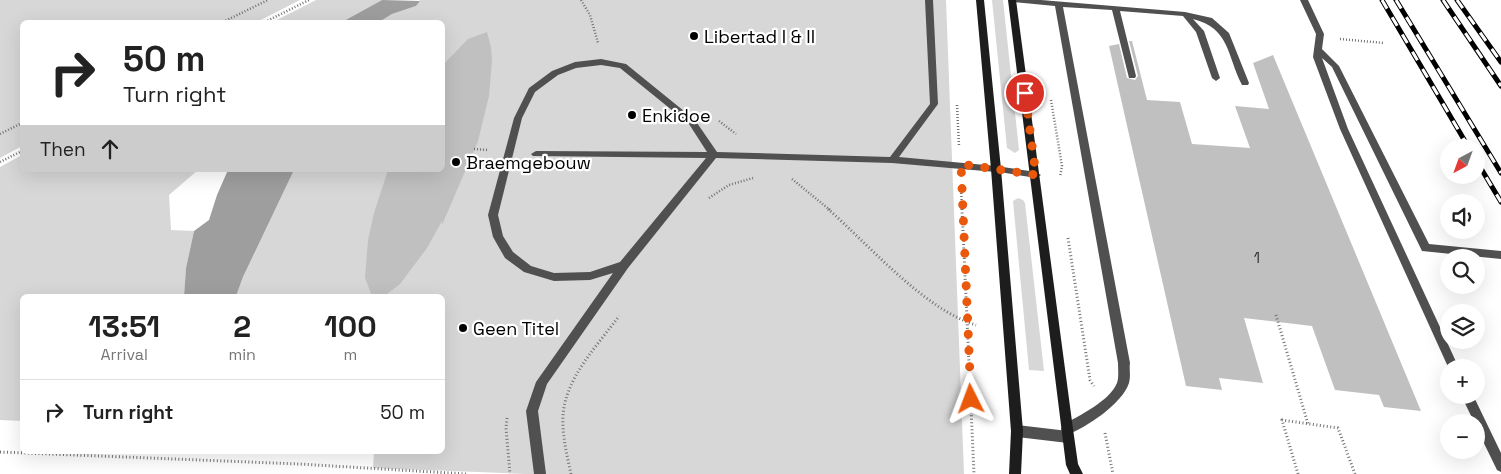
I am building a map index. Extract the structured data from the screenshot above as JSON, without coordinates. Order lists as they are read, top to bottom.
{
  "places": [
    "Libertad I & II",
    "Enkidoe",
    "Braemgebouw",
    "Geen Titel"
  ],
  "house_numbers": ["1"],
  "north": "bottom left",
  "page": {
    "turn": ["50 m", "Turn right"],
    "then": "Then",
    "map_buttons": ["+", "−"],
    "eta": [
      "13:51",
      "Arrival",
      "2",
      "min",
      "100",
      "m"
    ],
    "list": [
      {
        "name": "Turn right",
        "value": "50 m"
      }
    ]
  }
}
